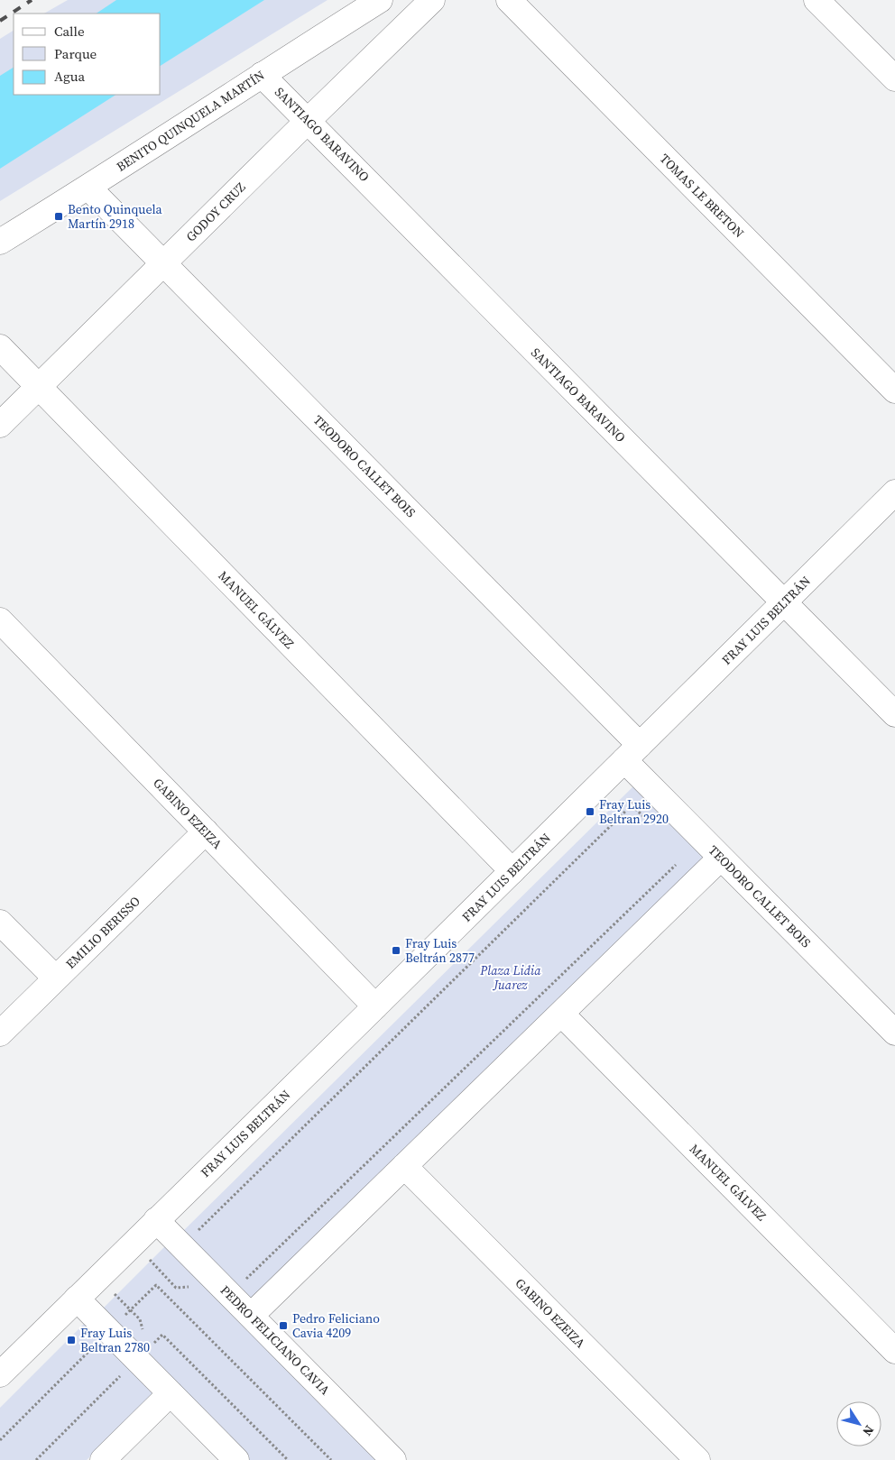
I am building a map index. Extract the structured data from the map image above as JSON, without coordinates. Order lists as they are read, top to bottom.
{
  "streets": {
    "street": [
      "BENITO QUINQUELA MARTÍN",
      "SANTIAGO BARAVINO",
      "TOMAS LE BRETON",
      "GODOY CRUZ",
      "TEODORO CALLET BOIS",
      "MANUEL GÁLVEZ",
      "FRAY LUIS BELTRÁN",
      "GABINO EZEIZA",
      "EMILIO BERISSO",
      "PEDRO FELICIANO CAVIA"
    ]
  },
  "crossings": [
    ["BENITO QUINQUELA MARTÍN", "SANTIAGO BARAVINO"],
    ["BENITO QUINQUELA MARTÍN", "TEODORO CALLET BOIS"],
    ["SANTIAGO BARAVINO", "GODOY CRUZ"],
    ["SANTIAGO BARAVINO", "FRAY LUIS BELTRÁN"],
    ["GODOY CRUZ", "TEODORO CALLET BOIS"],
    ["GODOY CRUZ", "MANUEL GÁLVEZ"],
    ["TEODORO CALLET BOIS", "FRAY LUIS BELTRÁN"],
    ["MANUEL GÁLVEZ", "FRAY LUIS BELTRÁN"],
    ["FRAY LUIS BELTRÁN", "GABINO EZEIZA"],
    ["FRAY LUIS BELTRÁN", "PEDRO FELICIANO CAVIA"],
    ["GABINO EZEIZA", "EMILIO BERISSO"]
  ],
  "parks": ["Plaza Lidia Juarez"],
  "places": {
    "transit": [
      "Bento Quinquela Martín 2918",
      "Fray Luis Beltran 2920",
      "Fray Luis Beltrán 2877",
      "Pedro Feliciano Cavia 4209",
      "Fray Luis Beltran 2780"
    ]
  },
  "legend": ["Calle", "Parque", "Agua"],
  "north": "bottom right"
}
